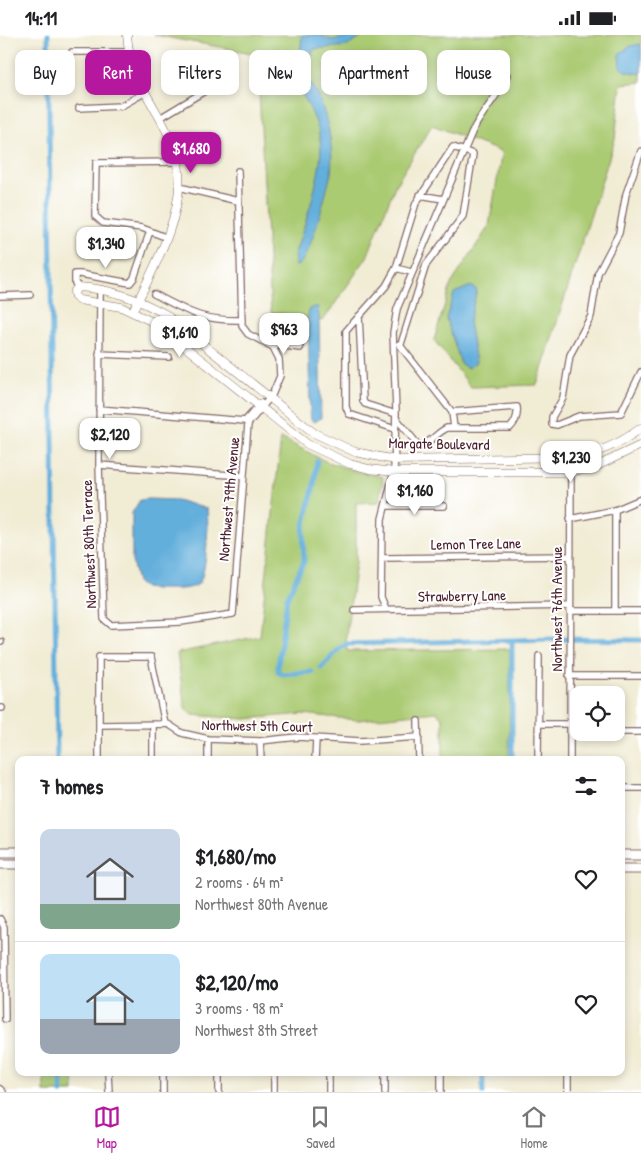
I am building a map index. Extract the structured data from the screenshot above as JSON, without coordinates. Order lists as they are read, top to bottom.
{
  "streets": {
    "street": [
      "Margate Boulevard",
      "Northwest 79th Avenue",
      "Northwest 80th Terrace",
      "Lemon Tree Lane",
      "Strawberry Lane",
      "Northwest 76th Avenue",
      "Northwest 5th Court"
    ]
  },
  "crossings": [
    ["Margate Boulevard", "Northwest 79th Avenue"],
    ["Margate Boulevard", "Northwest 80th Terrace"],
    ["Margate Boulevard", "Northwest 76th Avenue"],
    ["Northwest 79th Avenue", "Northwest 80th Terrace"],
    ["Lemon Tree Lane", "Northwest 76th Avenue"],
    ["Strawberry Lane", "Northwest 76th Avenue"]
  ],
  "page": {
    "status": "14:11",
    "chip": [
      "Buy",
      "Rent",
      "Filters",
      "New",
      "Apartment",
      "House"
    ],
    "price": [
      "$1,680",
      "$1,340",
      "$963",
      "$1,610",
      "$2,120",
      "$1,230",
      "$1,160"
    ],
    "heading": "7 homes",
    "list": [
      {
        "name": "$1,680/mo",
        "note": "2 rooms · 64 m² · Northwest 80th Avenue"
      },
      {
        "name": "$2,120/mo",
        "note": "3 rooms · 98 m² · Northwest 8th Street"
      }
    ],
    "tabs": ["Map", "Saved", "Home"]
  }
}
